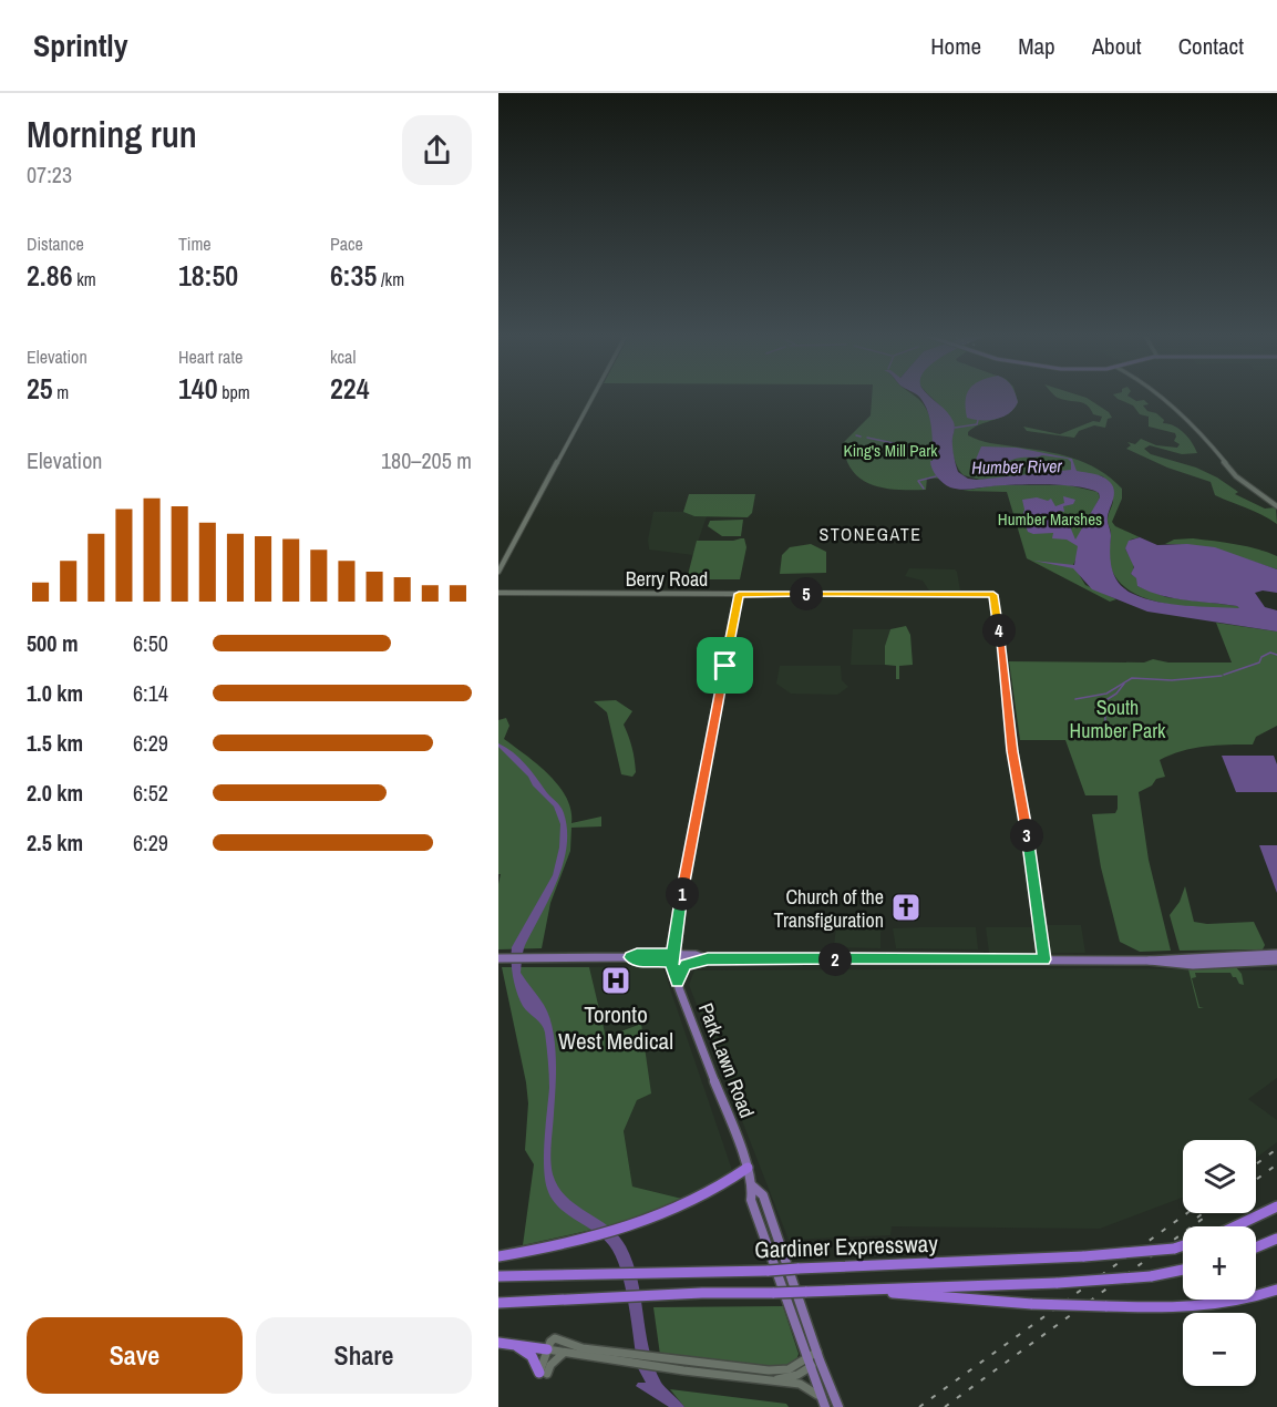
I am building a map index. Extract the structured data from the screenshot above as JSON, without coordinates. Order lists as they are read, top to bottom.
{
  "streets": {
    "highway": ["Gardiner Expressway"],
    "main road": ["Park Lawn Road"],
    "street": ["Berry Road"]
  },
  "crossings": [
    ["Berry Road", "Park Lawn Road"]
  ],
  "districts": ["STONEGATE"],
  "water": ["Humber River"],
  "parks": ["King's Mill Park", "Humber Marshes", "South Humber Park"],
  "places": {
    "church": ["Church of the Transfiguration"],
    "hospital": ["Toronto West Medical"]
  },
  "page": {
    "header": "Sprintly",
    "nav": [
      "Home",
      "Map",
      "About",
      "Contact"
    ],
    "heading": ["Morning run", "07:23"],
    "stats": [
      ["Distance", "2.86 km"],
      ["Time", "18:50"],
      ["Pace", "6:35 /km"],
      ["Elevation", "25 m"],
      ["Heart rate", "140 bpm"],
      ["kcal", "224"]
    ],
    "chart": ["Elevation", "180–205 m"],
    "pins": [
      "5",
      "4",
      "3",
      "1",
      "2"
    ],
    "list": [
      {
        "name": "500 m",
        "note": "6:50"
      },
      {
        "name": "1.0 km",
        "note": "6:14"
      },
      {
        "name": "1.5 km",
        "note": "6:29"
      },
      {
        "name": "2.0 km",
        "note": "6:52"
      },
      {
        "name": "2.5 km",
        "note": "6:29"
      }
    ],
    "map_buttons": ["+", "−"],
    "buttons": ["Save", "Share"]
  }
}
